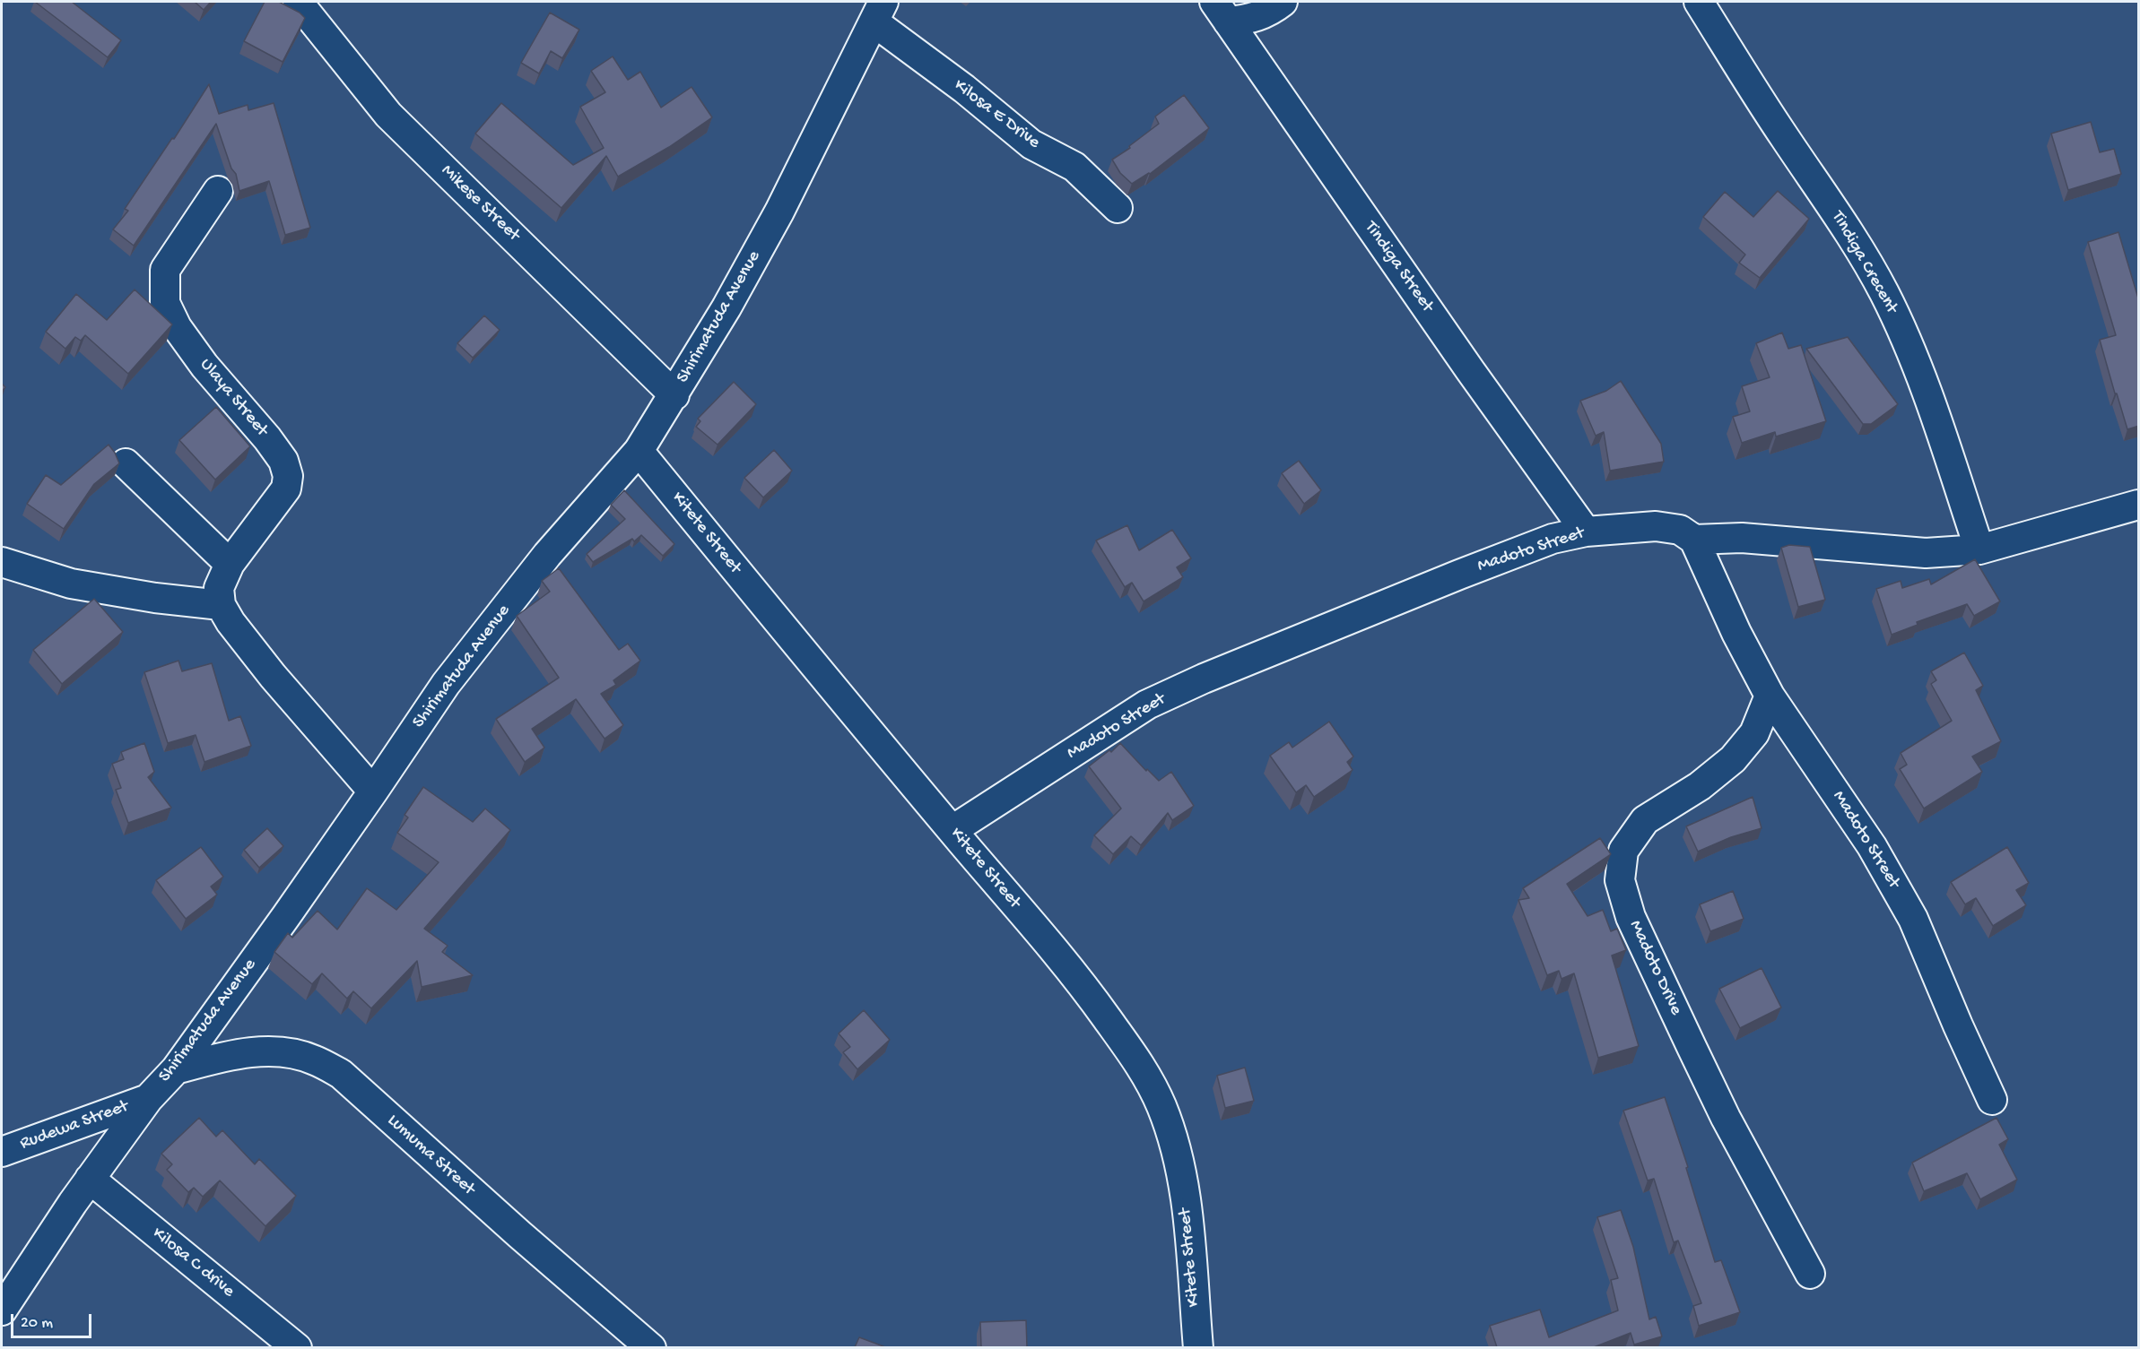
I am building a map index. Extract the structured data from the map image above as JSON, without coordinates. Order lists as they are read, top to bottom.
{
  "streets": {
    "street": [
      "Kilosa E Drive",
      "Mikese Street",
      "Tindiga Crecent",
      "Tindiga Street",
      "Shirimatuda Avenue",
      "Ulaya Street",
      "Kitete Street",
      "Madoto Street",
      "Madoto Drive",
      "Rudewa Street",
      "Lumuma Street",
      "Kilosa C drive"
    ]
  },
  "crossings": [
    ["Kilosa E Drive", "Shirimatuda Avenue"],
    ["Mikese Street", "Shirimatuda Avenue"],
    ["Tindiga Street", "Madoto Street"],
    ["Shirimatuda Avenue", "Kitete Street"],
    ["Shirimatuda Avenue", "Rudewa Street"],
    ["Shirimatuda Avenue", "Lumuma Street"],
    ["Shirimatuda Avenue", "Kilosa C drive"],
    ["Kitete Street", "Madoto Street"],
    ["Madoto Street", "Madoto Drive"]
  ],
  "scale_bar": "20 m"
}
